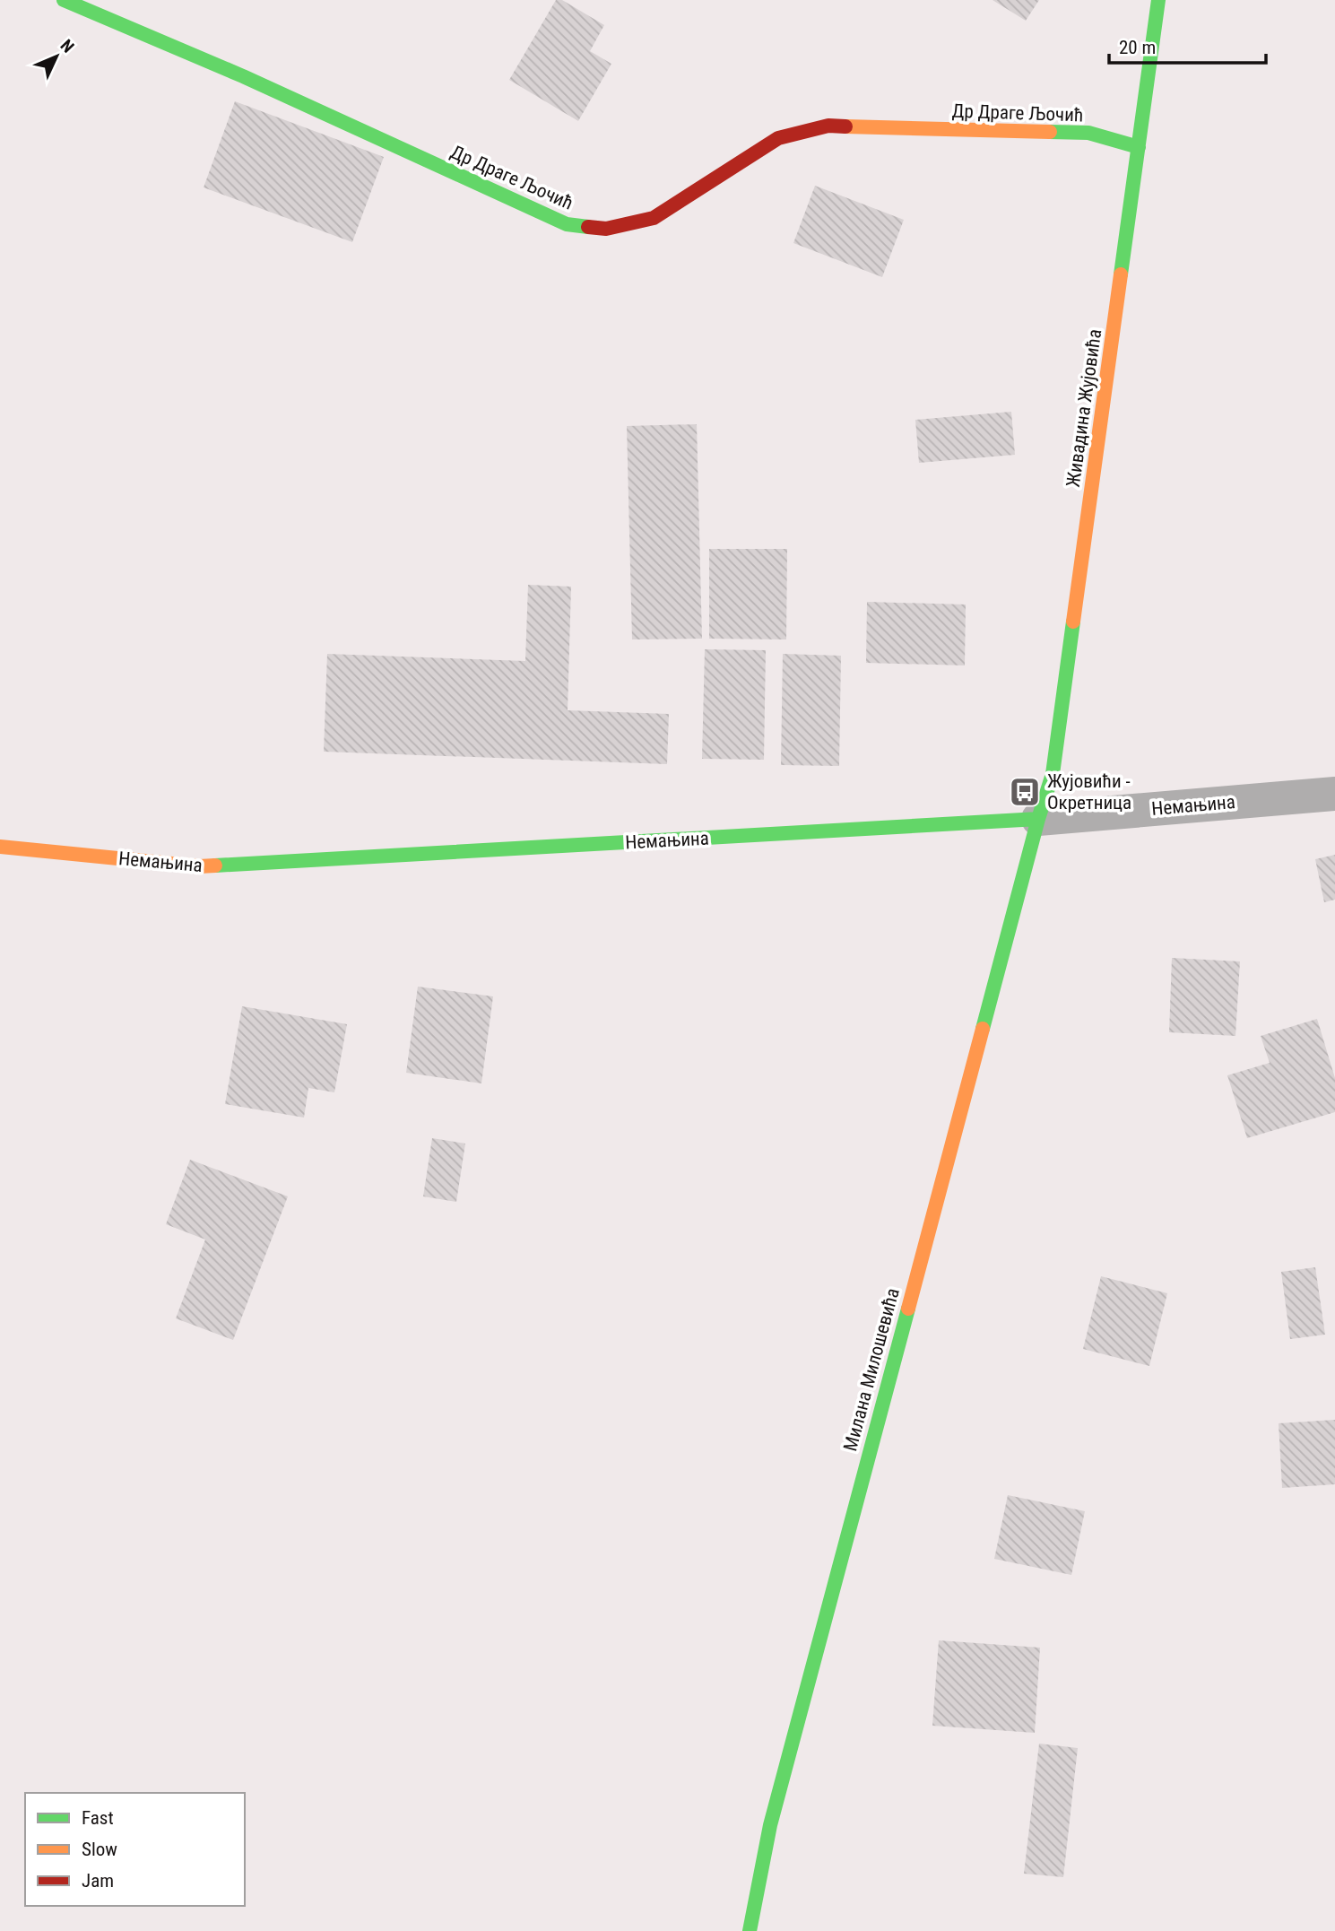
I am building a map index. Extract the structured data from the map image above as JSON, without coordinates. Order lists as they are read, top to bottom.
{
  "streets": {
    "street": [
      "Др Драге Љочић",
      "Живадина Жујовића",
      "Немањина",
      "Милана Милошевића"
    ]
  },
  "crossings": [
    ["Др Драге Љочић", "Живадина Жујовића"],
    ["Живадина Жујовића", "Немањина"],
    ["Живадина Жујовића", "Милана Милошевића"],
    ["Немањина", "Милана Милошевића"]
  ],
  "places": {
    "bus stop": ["Жујовићи - Окретница"]
  },
  "legend": ["Fast", "Slow", "Jam"],
  "scale_bar": "20 m",
  "north": "top right"
}
